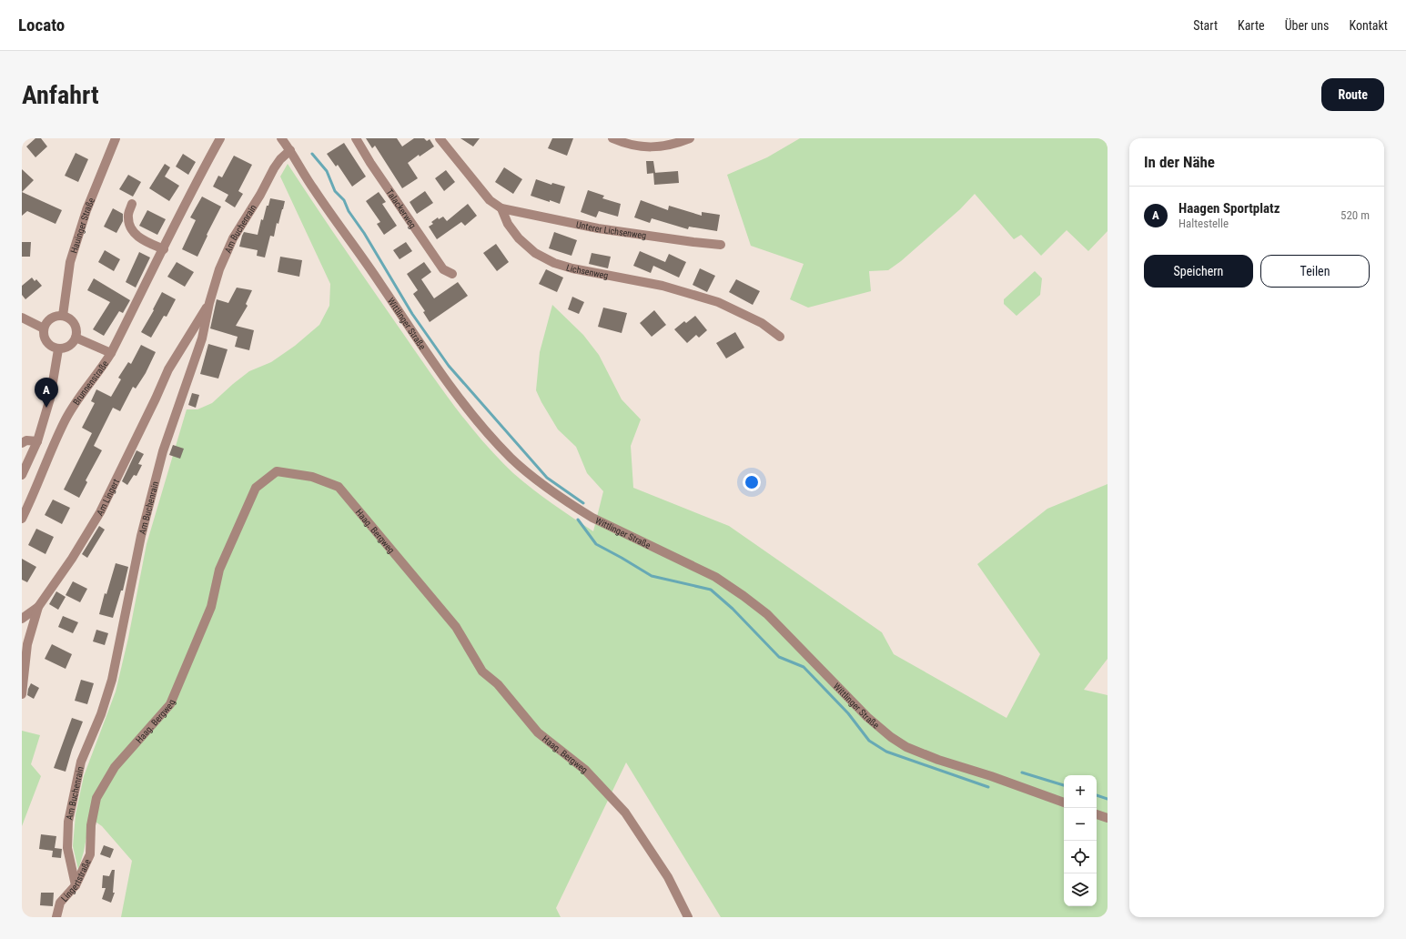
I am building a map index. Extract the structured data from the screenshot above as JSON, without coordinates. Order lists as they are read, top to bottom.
{
  "streets": {
    "street": [
      "Talackerweg",
      "Hauinger Straße",
      "Am Buchenrain",
      "Unterer Lichsenweg",
      "Lichsenweg",
      "Wittlinger Straße",
      "Brunnenstraße",
      "Am Lingert",
      "Haag. Bergweg",
      "Lingertstraße"
    ]
  },
  "crossings": [
    ["Am Buchenrain", "Wittlinger Straße"],
    ["Am Buchenrain", "Am Lingert"],
    ["Am Buchenrain", "Lingertstraße"],
    ["Unterer Lichsenweg", "Lichsenweg"],
    ["Haag. Bergweg", "Lingertstraße"]
  ],
  "page": {
    "header": "Locato",
    "nav": [
      "Start",
      "Karte",
      "Über uns",
      "Kontakt"
    ],
    "buttons": [
      "Route",
      ["Speichern", "Teilen"]
    ],
    "title": "Anfahrt",
    "heading": "In der Nähe",
    "list": [
      {
        "mark": "A",
        "name": "Haagen Sportplatz",
        "note": "Haltestelle",
        "value": "520 m"
      }
    ],
    "pins": "A",
    "map_buttons": ["+", "−"]
  }
}
